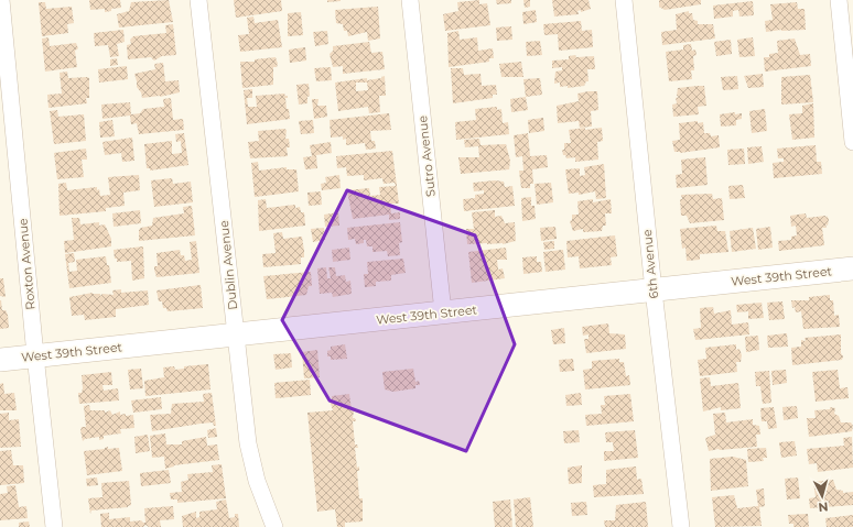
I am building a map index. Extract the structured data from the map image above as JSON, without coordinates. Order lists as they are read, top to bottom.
{
  "streets": {
    "street": [
      "Sutro Avenue",
      "Roxton Avenue",
      "6th Avenue",
      "Dublin Avenue",
      "West 39th Street"
    ]
  },
  "crossings": [
    ["Sutro Avenue", "West 39th Street"],
    ["Roxton Avenue", "West 39th Street"],
    ["6th Avenue", "West 39th Street"],
    ["Dublin Avenue", "West 39th Street"]
  ],
  "north": "bottom"
}
